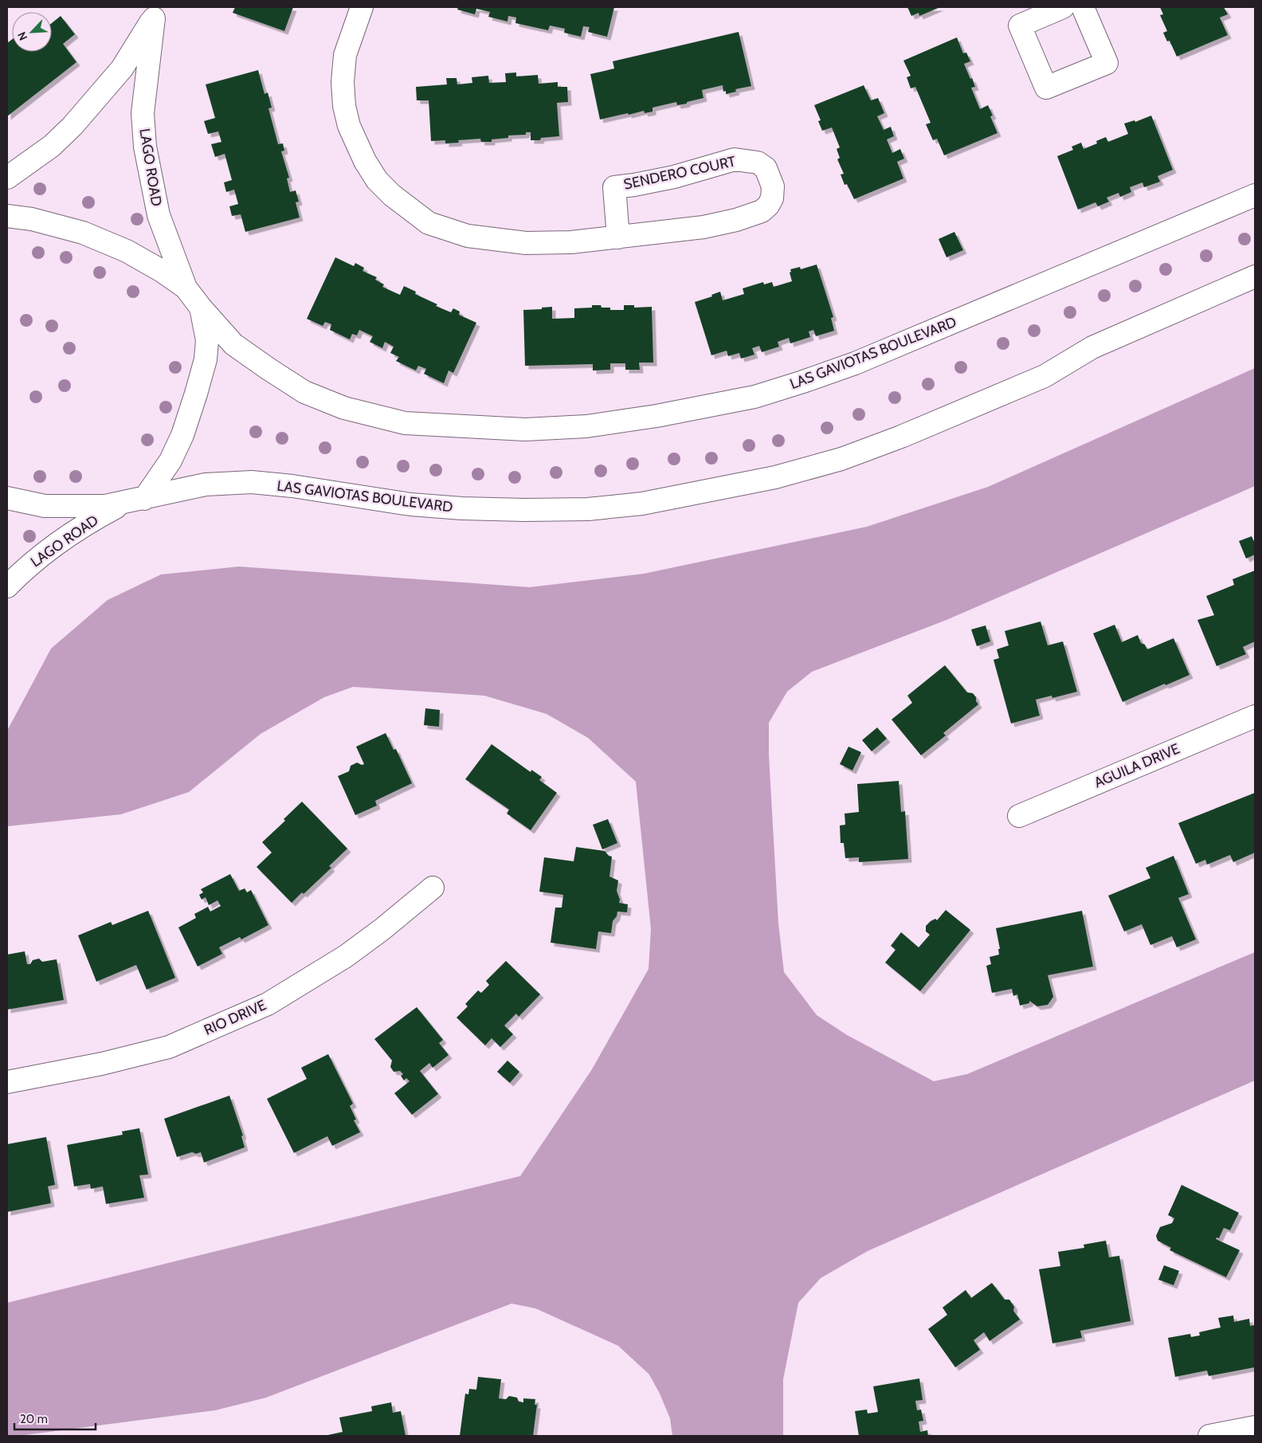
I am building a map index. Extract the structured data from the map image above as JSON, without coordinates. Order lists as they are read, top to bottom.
{
  "streets": {
    "street": [
      "LAGO ROAD",
      "SENDERO COURT",
      "LAS GAVIOTAS BOULEVARD",
      "AGUILA DRIVE",
      "RIO DRIVE"
    ]
  },
  "crossings": [
    ["LAGO ROAD", "LAS GAVIOTAS BOULEVARD"]
  ],
  "scale_bar": "20 m",
  "north": "bottom left"
}
